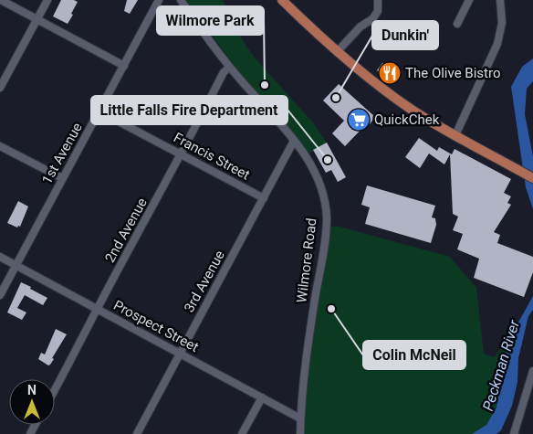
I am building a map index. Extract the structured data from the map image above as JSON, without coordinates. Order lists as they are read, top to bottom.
{
  "streets": {
    "street": [
      "1st Avenue",
      "Francis Street",
      "2nd Avenue",
      "Wilmore Road",
      "3rd Avenue",
      "Prospect Street"
    ]
  },
  "crossings": [
    ["1st Avenue", "Francis Street"],
    ["1st Avenue", "Prospect Street"],
    ["Francis Street", "2nd Avenue"],
    ["Francis Street", "3rd Avenue"],
    ["2nd Avenue", "Wilmore Road"],
    ["2nd Avenue", "Prospect Street"],
    ["Wilmore Road", "3rd Avenue"],
    ["Wilmore Road", "Prospect Street"],
    ["3rd Avenue", "Prospect Street"]
  ],
  "water": ["Peckman River"],
  "places": {
    "restaurant": ["The Olive Bistro"],
    "other": [
      "Wilmore Park",
      "Dunkin'",
      "Little Falls Fire Department",
      "Colin McNeil"
    ],
    "supermarket": ["QuickChek"]
  },
  "north": "top"
}
